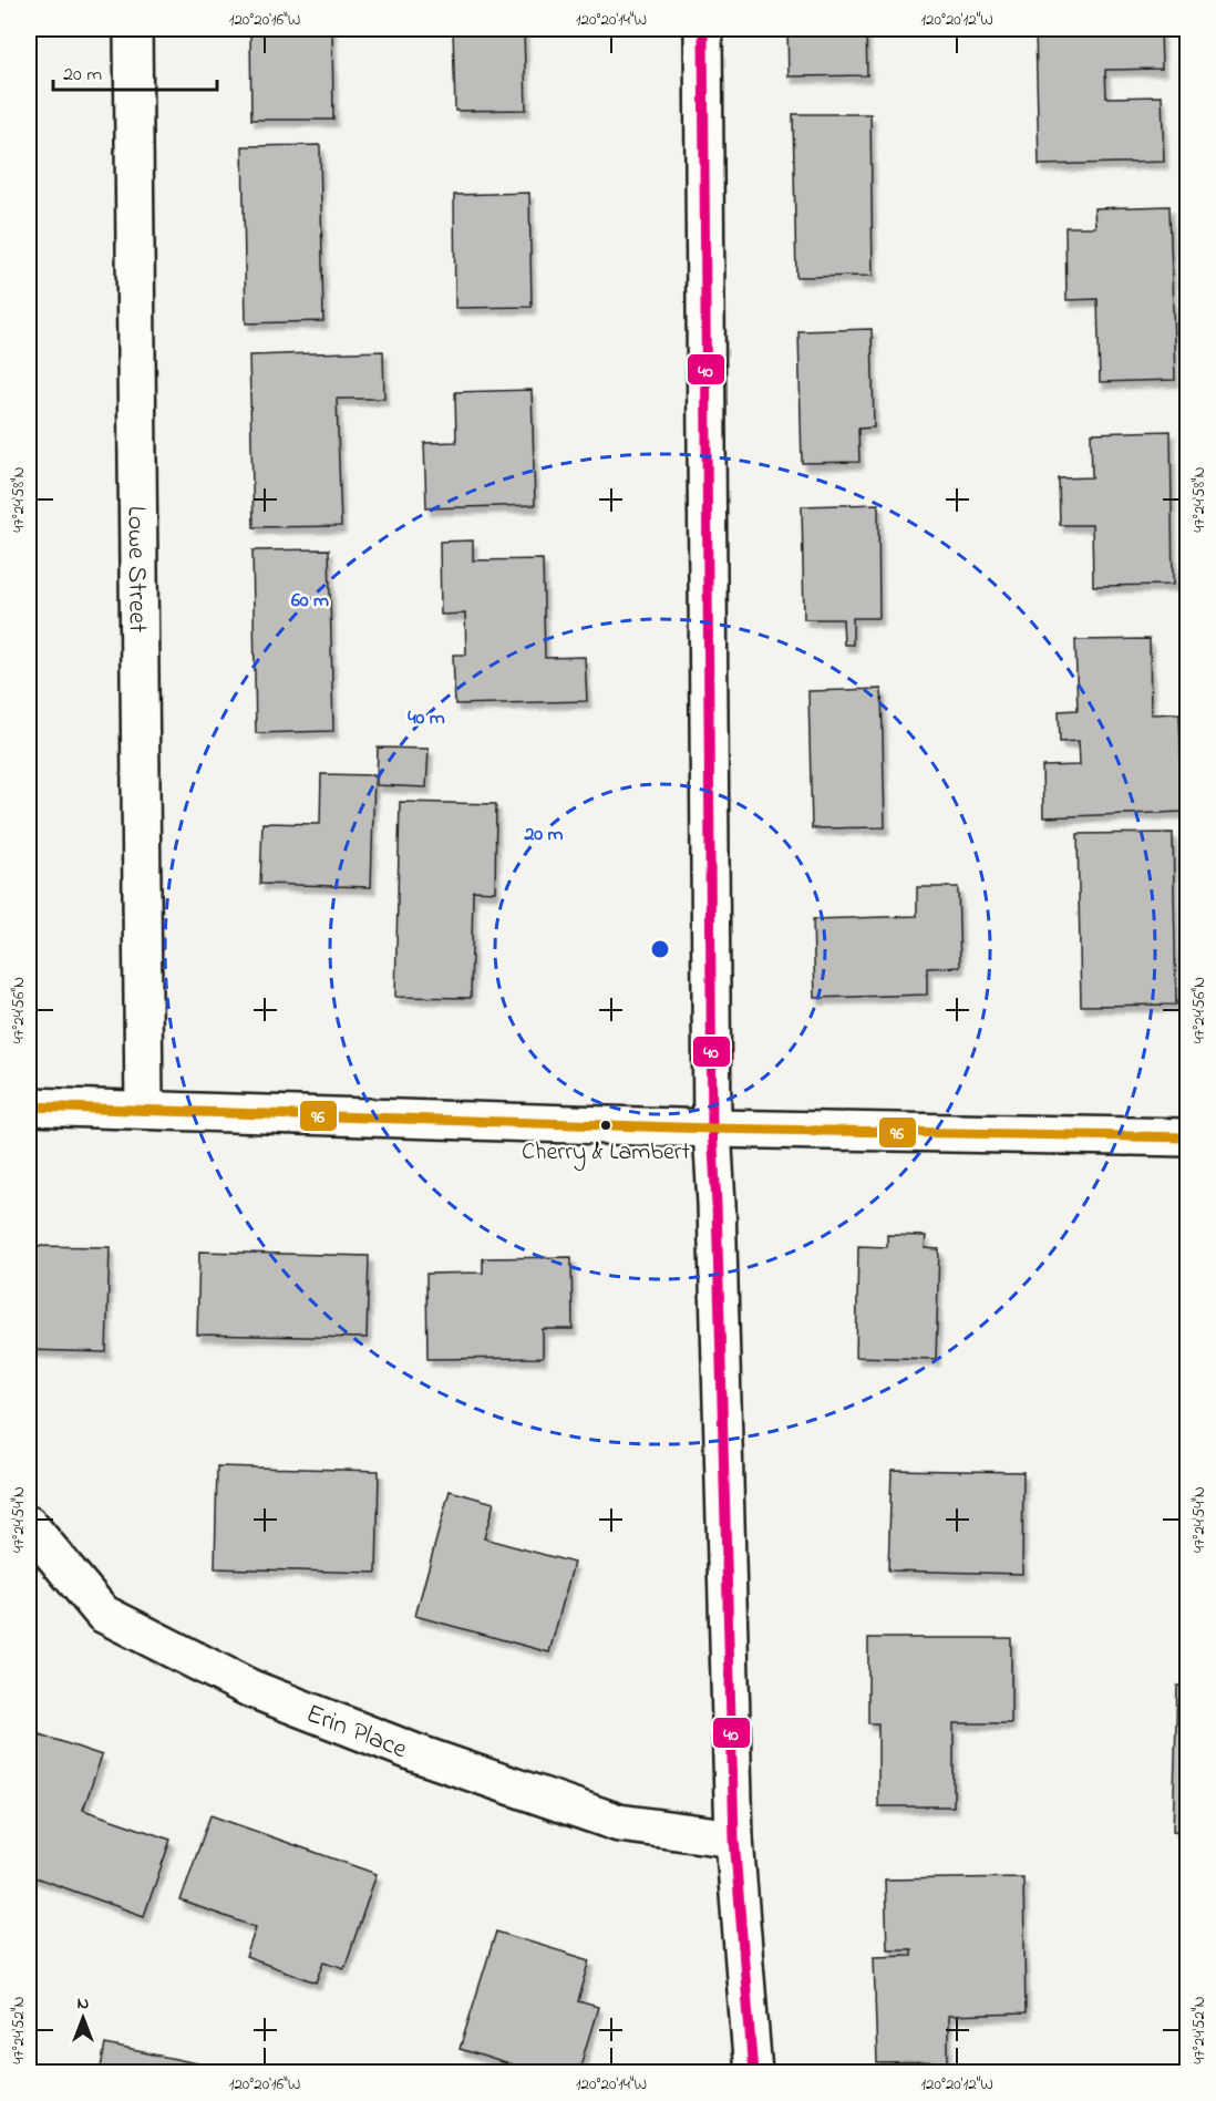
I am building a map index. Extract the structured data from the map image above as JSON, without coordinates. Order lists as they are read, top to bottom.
{
  "streets": {
    "street": ["Lowe Street", "Erin Place"]
  },
  "places": ["Cherry & Lambert"],
  "lines": ["transit line 40", "transit line 96"],
  "scale_bar": "20 m",
  "north": "top",
  "coordinates": [
    "120°20'16\"W",
    "120°20'14\"W",
    "120°20'12\"W",
    "47°24'58\"N",
    "47°24'56\"N",
    "47°24'54\"N",
    "47°24'52\"N"
  ],
  "rings": ["60 m", "40 m", "20 m"]
}
